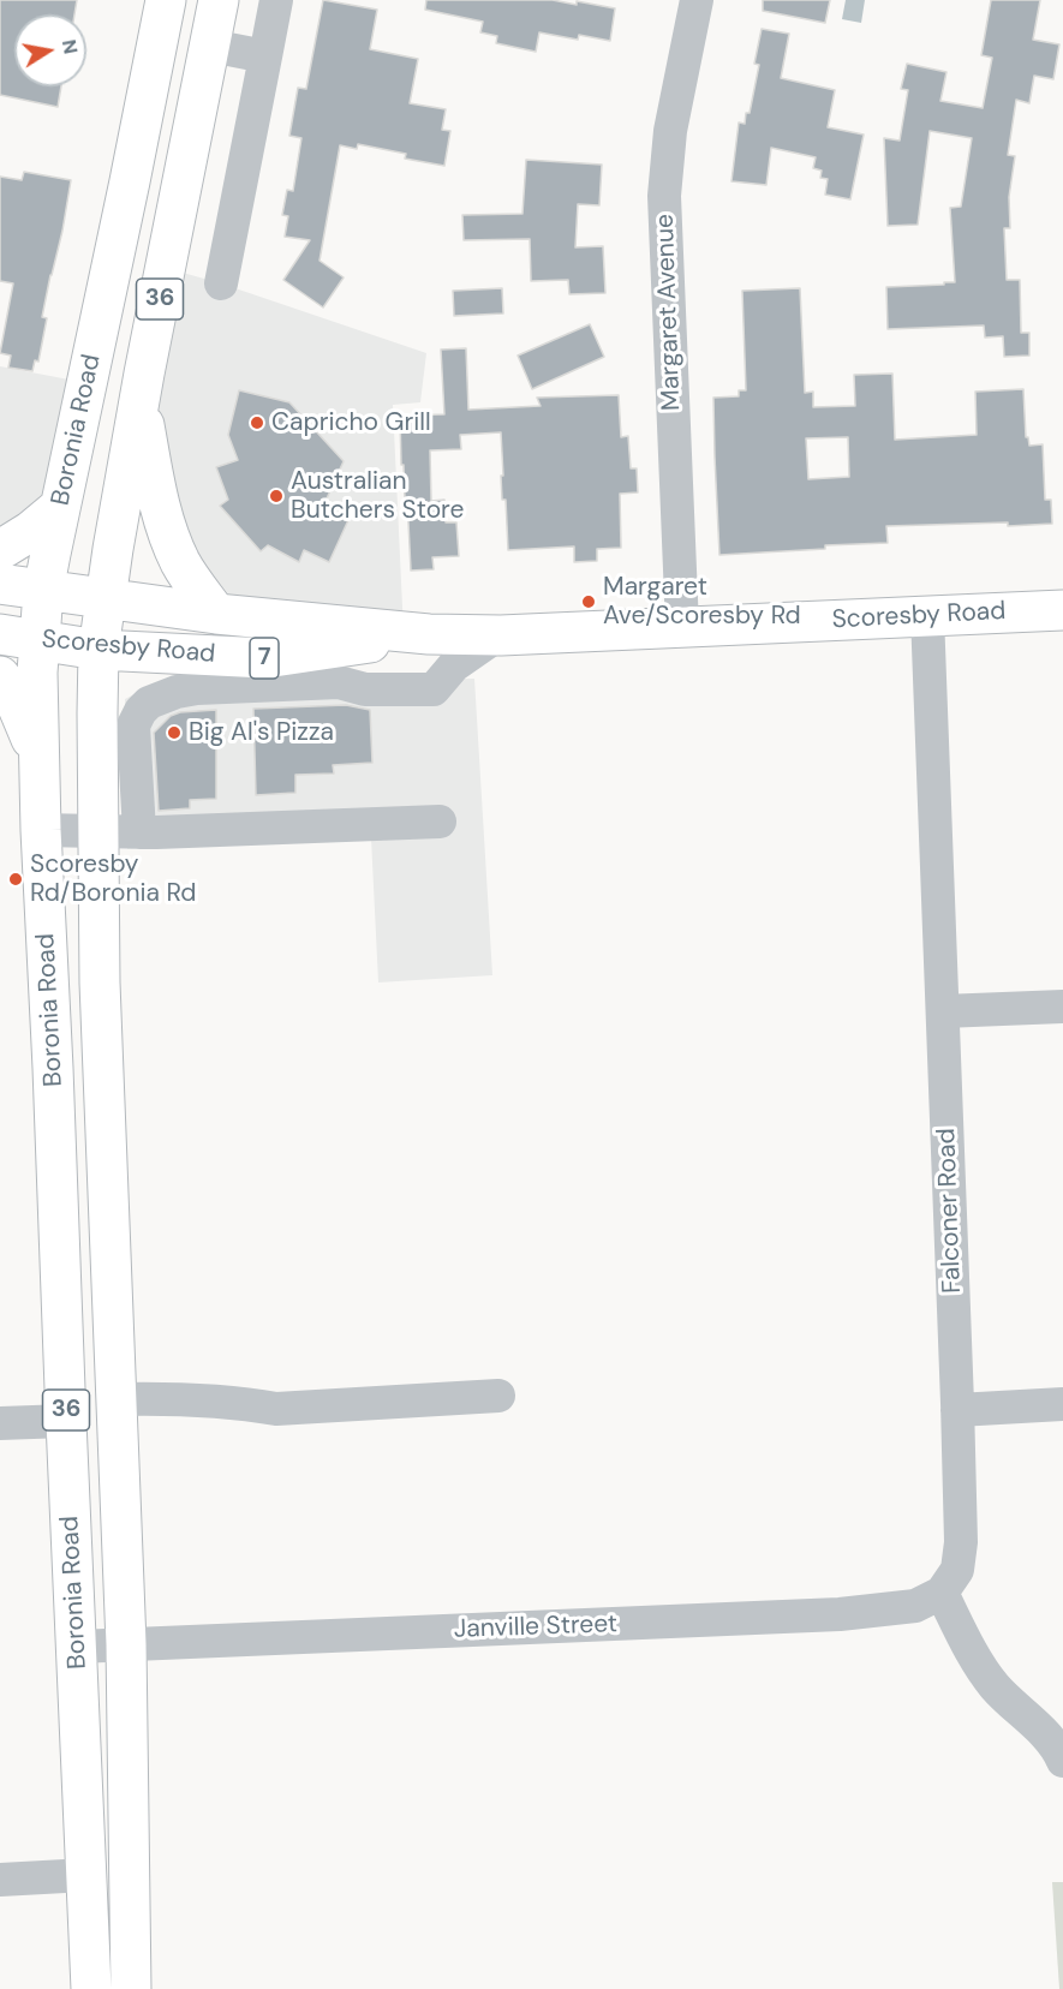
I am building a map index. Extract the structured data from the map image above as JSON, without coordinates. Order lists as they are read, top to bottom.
{
  "streets": {
    "main road": [
      "36",
      "Boronia Road",
      "Scoresby Road",
      "7"
    ],
    "street": ["Margaret Avenue", "Falconer Road", "Janville Street"]
  },
  "crossings": [
    ["Margaret Avenue", "Scoresby Road"],
    ["Boronia Road", "Scoresby Road"],
    ["Boronia Road", "Janville Street"],
    ["Scoresby Road", "Falconer Road"],
    ["Falconer Road", "Janville Street"]
  ],
  "places": [
    "Capricho Grill",
    "Australian Butchers Store",
    "Margaret Ave/Scoresby Rd",
    "Big Al's Pizza",
    "Scoresby Rd/Boronia Rd"
  ],
  "north": "right"
}
